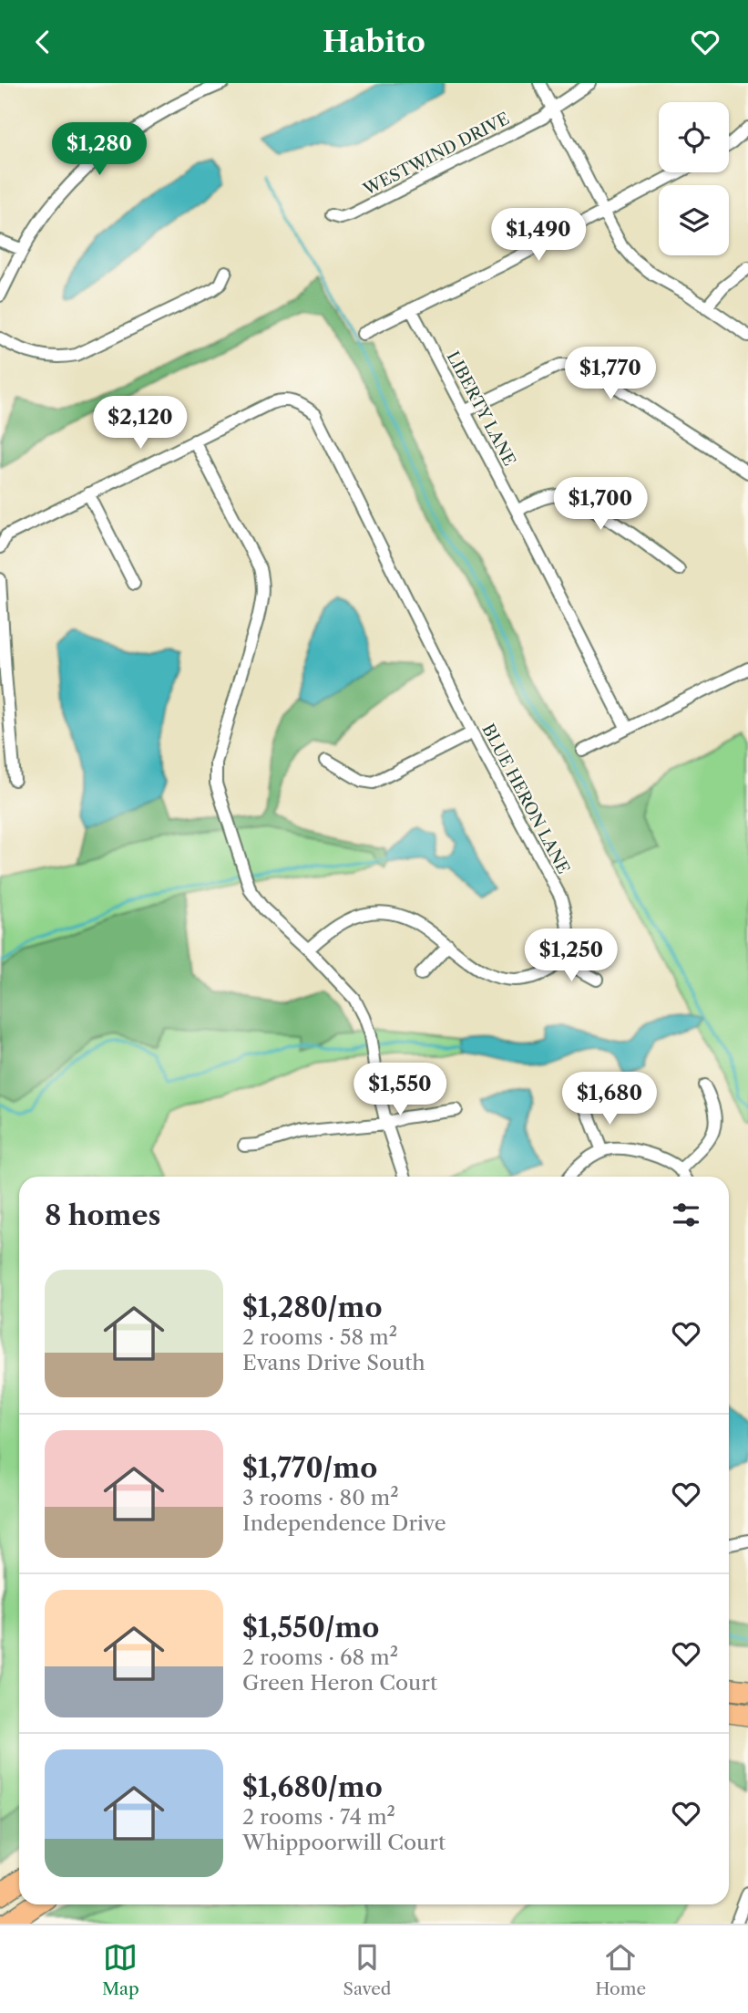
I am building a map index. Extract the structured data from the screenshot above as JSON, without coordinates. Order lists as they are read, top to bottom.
{
  "streets": {
    "street": ["WESTWIND DRIVE", "LIBERTY LANE", "BLUE HERON LANE"]
  },
  "page": {
    "header": "Habito",
    "price": [
      "$1,280",
      "$1,490",
      "$1,770",
      "$2,120",
      "$1,700",
      "$1,250",
      "$1,550",
      "$1,680"
    ],
    "heading": "8 homes",
    "list": [
      {
        "name": "$1,280/mo",
        "note": "2 rooms · 58 m² · Evans Drive South"
      },
      {
        "name": "$1,770/mo",
        "note": "3 rooms · 80 m² · Independence Drive"
      },
      {
        "name": "$1,550/mo",
        "note": "2 rooms · 68 m² · Green Heron Court"
      },
      {
        "name": "$1,680/mo",
        "note": "2 rooms · 74 m² · Whippoorwill Court"
      }
    ],
    "tabs": ["Map", "Saved", "Home"]
  }
}
